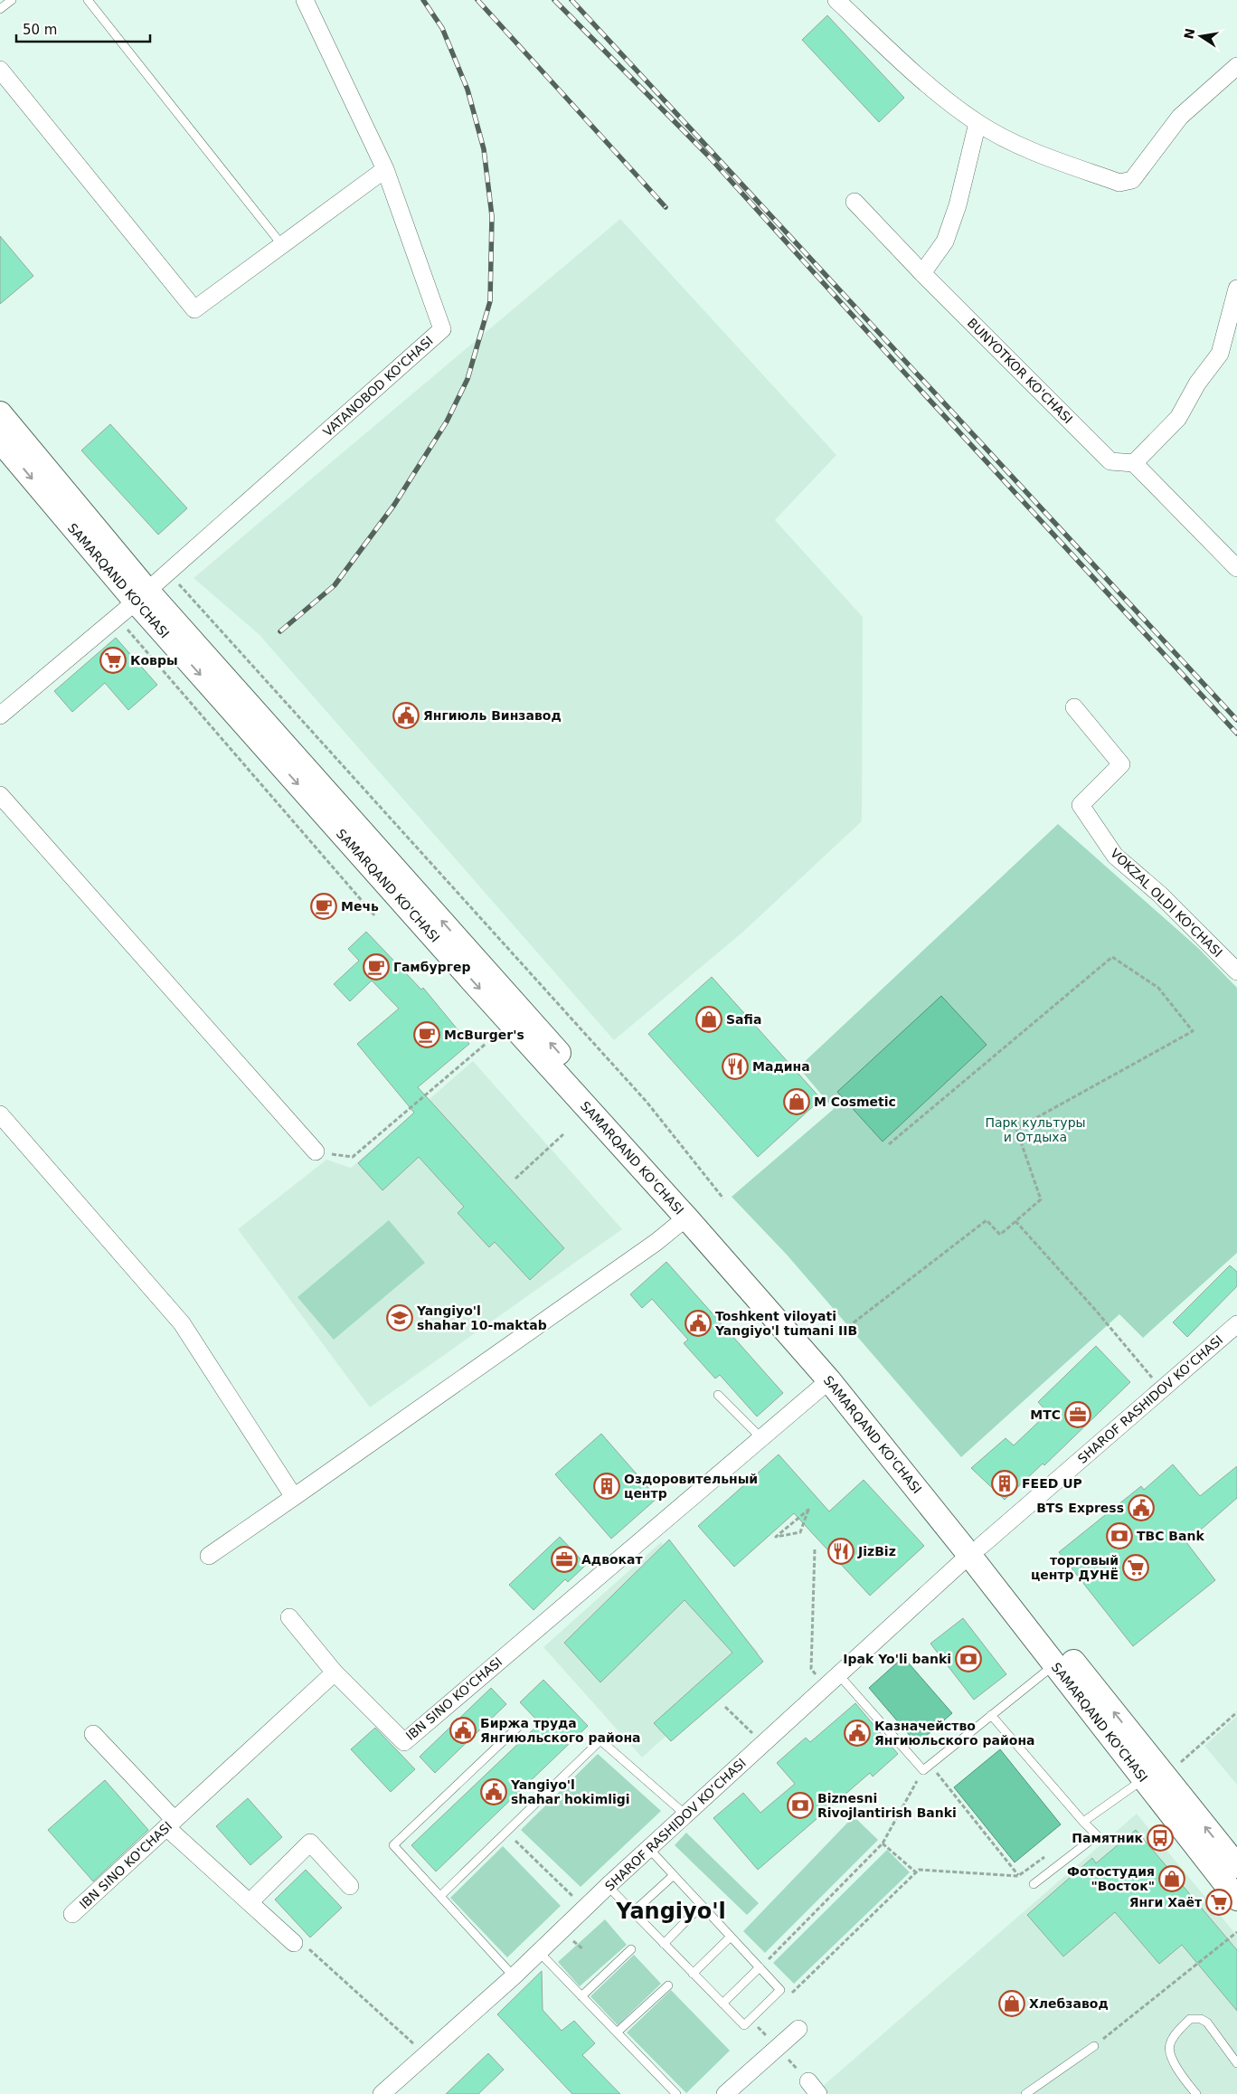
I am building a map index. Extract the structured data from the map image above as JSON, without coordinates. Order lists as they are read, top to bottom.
{
  "streets": {
    "main road": ["SAMARQAND KO'CHASI"],
    "street": [
      "BUNYOTKOR KO'CHASI",
      "VATANOBOD KO'CHASI",
      "VOKZAL OLDI KO'CHASI",
      "SHAROF RASHIDOV KO’CHASI",
      "IBN SINO KO'CHASI"
    ]
  },
  "crossings": [
    ["VATANOBOD KO'CHASI", "SAMARQAND KO'CHASI"],
    ["SAMARQAND KO'CHASI", "SHAROF RASHIDOV KO’CHASI"],
    ["SAMARQAND KO'CHASI", "IBN SINO KO'CHASI"]
  ],
  "districts": ["Yangiyo'l"],
  "parks": ["Парк культуры и Отдыха"],
  "places": {
    "supermarket": ["Ковры", "торговый центр ДУНЁ", "Янги Хаёт"],
    "public building": [
      "Янгиюль Винзавод",
      "Toshkent viloyati Yangiyo'l tumani IIB",
      "BTS Express",
      "Биржа труда Янгиюльского района",
      "Казначейство Янгиюльского района",
      "Yangiyo'l shahar hokimligi"
    ],
    "cafe": ["Мечь", "Гамбургер", "McBurger's"],
    "shop": [
      "Safia",
      "M Cosmetic",
      "Фотостудия \"Восток\"",
      "Хлебзавод"
    ],
    "restaurant": ["Мадина", "JizBiz"],
    "school or university": ["Yangiyo'l shahar 10-maktab"],
    "office": ["МТС", "Адвокат"],
    "building": ["FEED UP", "Оздоровительный центр"],
    "bank": ["TBC Bank", "Ipak Yo'li banki", "Biznesni Rivojlantirish Banki"],
    "bus stop": ["Памятник"]
  },
  "scale_bar": "50 m",
  "north": "left"
}
